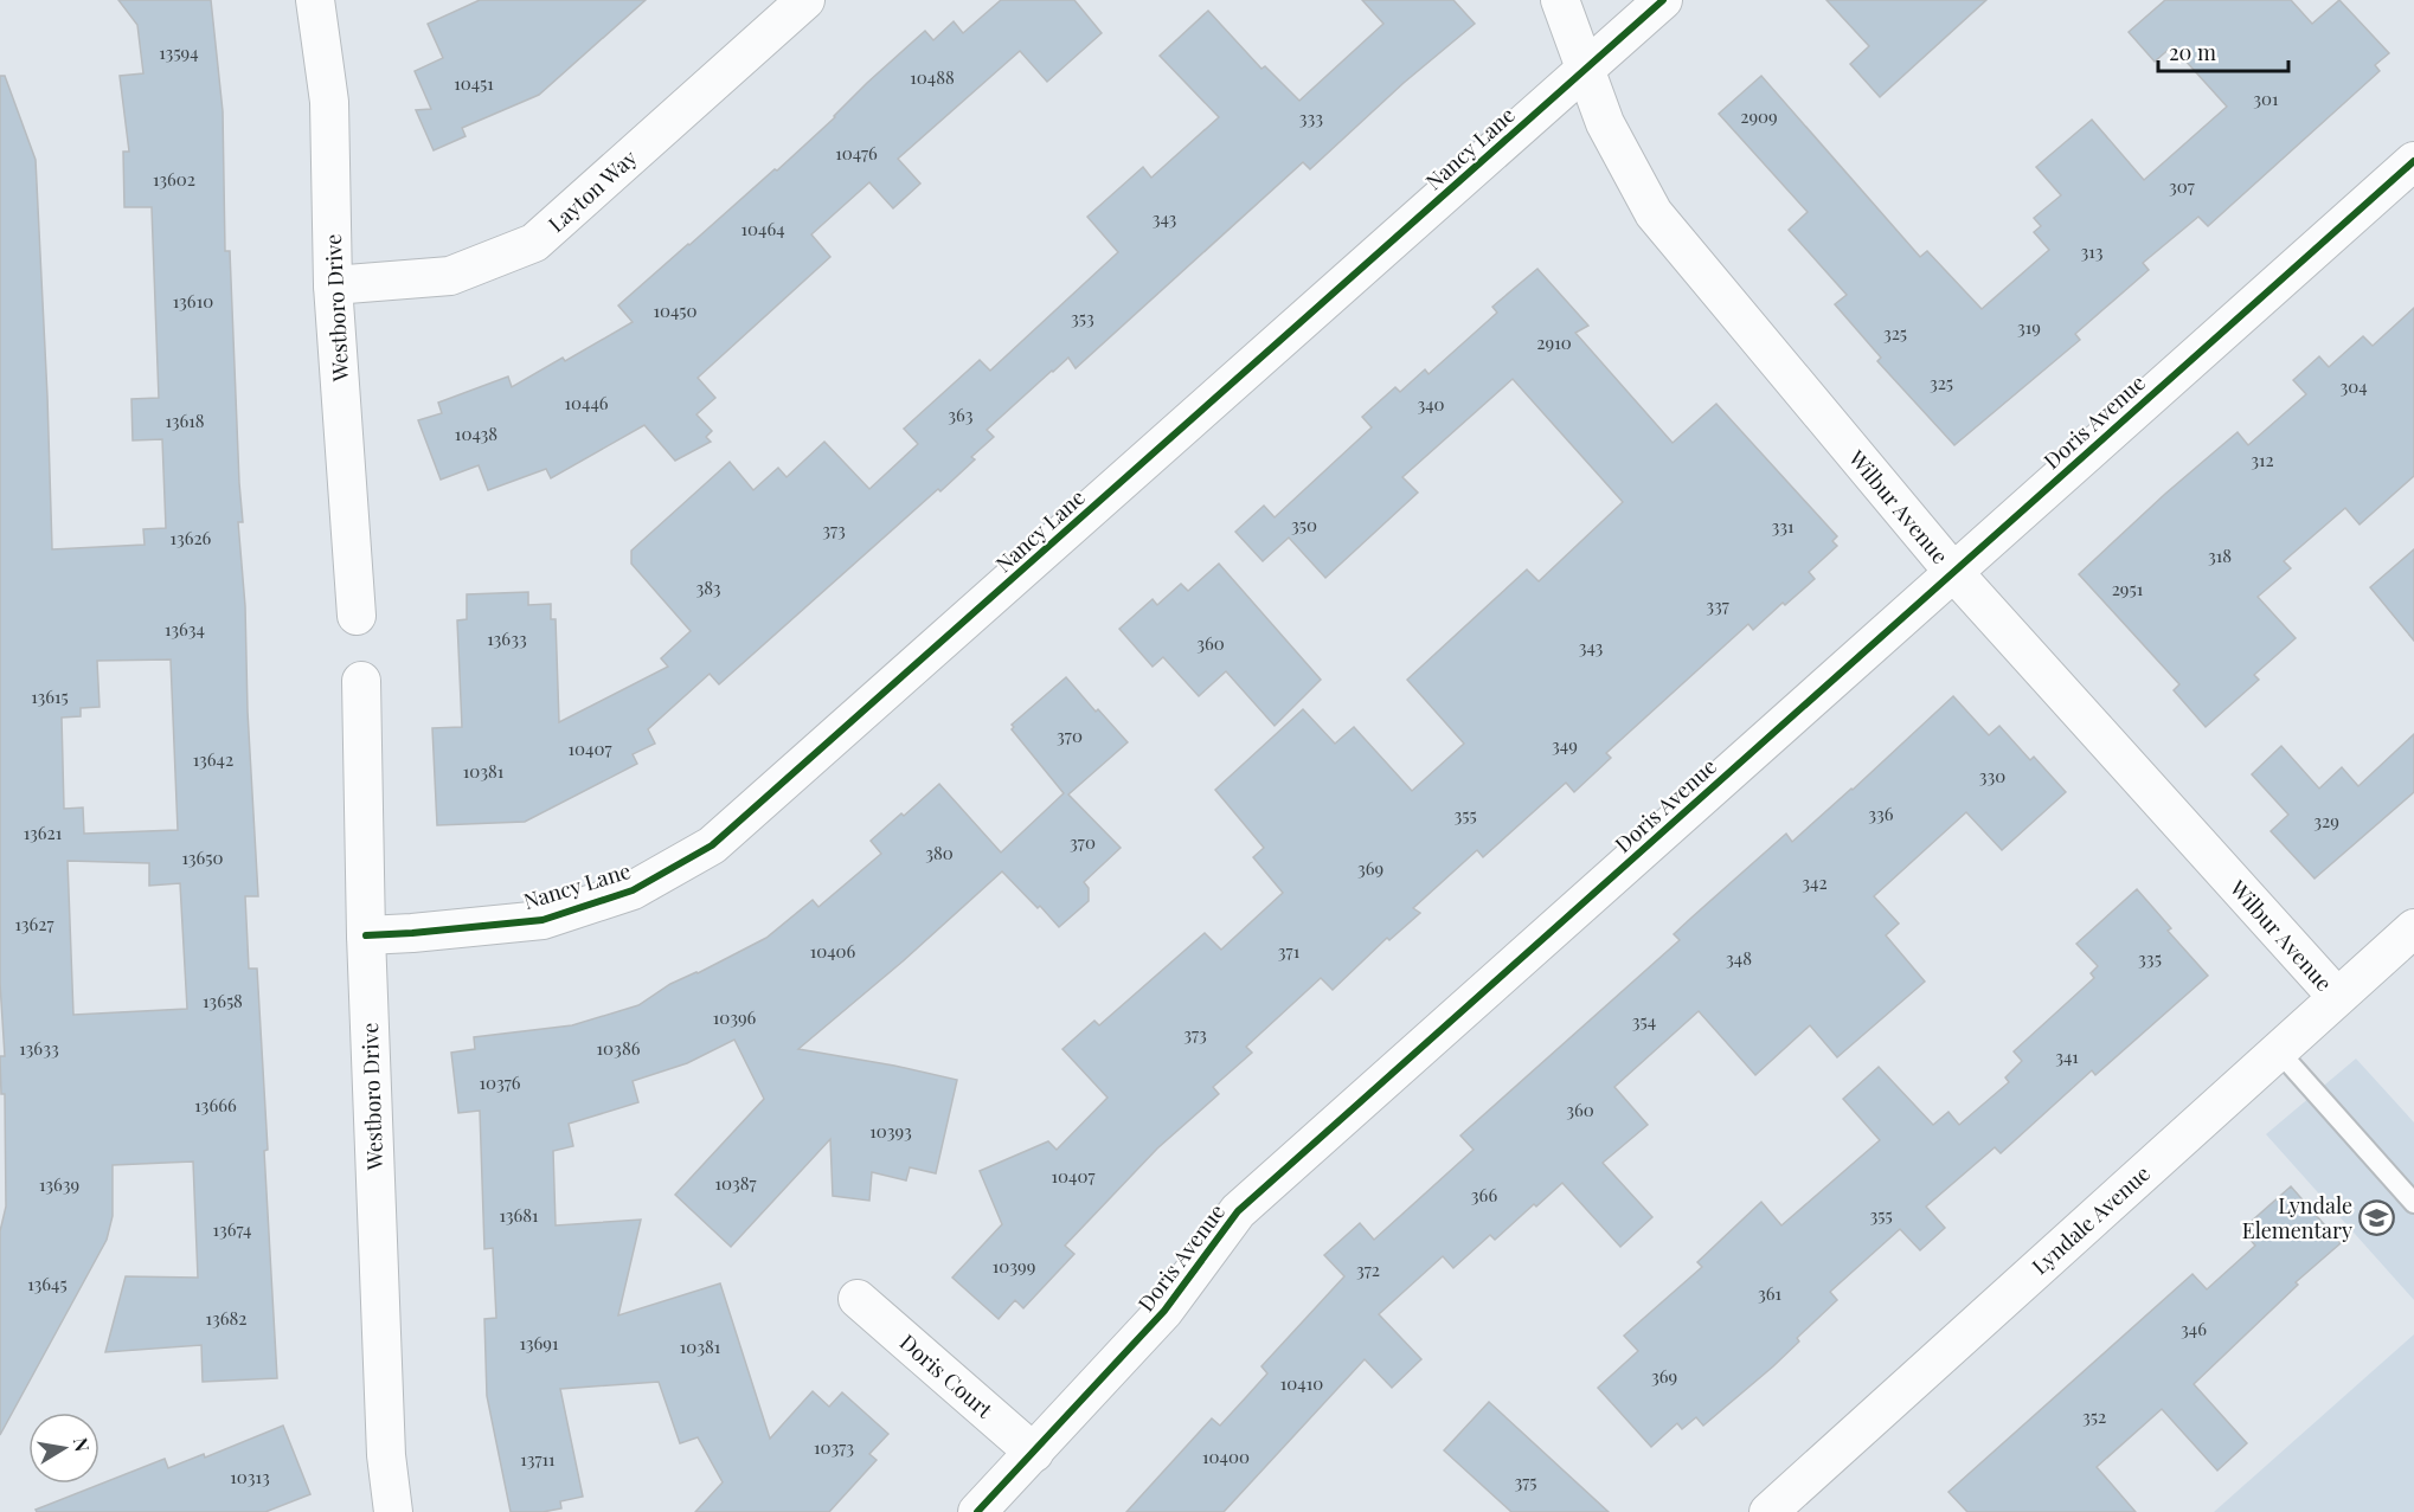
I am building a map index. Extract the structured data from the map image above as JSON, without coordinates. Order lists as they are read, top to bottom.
{
  "streets": {
    "street": [
      "Nancy Lane",
      "Layton Way",
      "Westboro Drive",
      "Doris Avenue",
      "Wilbur Avenue",
      "Lyndale Avenue",
      "Doris Court"
    ]
  },
  "crossings": [
    ["Nancy Lane", "Westboro Drive"],
    ["Nancy Lane", "Wilbur Avenue"],
    ["Layton Way", "Westboro Drive"],
    ["Doris Avenue", "Wilbur Avenue"],
    ["Doris Avenue", "Doris Court"],
    ["Wilbur Avenue", "Lyndale Avenue"]
  ],
  "places": {
    "school or university": ["Lyndale Elementary"]
  },
  "house_numbers": [
    "13594",
    "10488",
    "10451",
    "301",
    "2909",
    "333",
    "10476",
    "13602",
    "307",
    "343",
    "10464",
    "313",
    "13610",
    "10450",
    "353",
    "319",
    "325",
    "2910",
    "325",
    "304",
    "10446",
    "340",
    "363",
    "13618",
    "10438",
    "312",
    "350",
    "331",
    "373",
    "13626",
    "318",
    "383",
    "2951",
    "337",
    "13634",
    "13633",
    "360",
    "343",
    "13615",
    "370",
    "349",
    "10407",
    "13642",
    "10381",
    "330",
    "336",
    "355",
    "329",
    "13621",
    "370",
    "380",
    "13650",
    "369",
    "342",
    "13627",
    "10406",
    "371",
    "348",
    "335",
    "13658",
    "10396",
    "354",
    "373",
    "13633",
    "10386",
    "341",
    "10376",
    "13666",
    "360",
    "10393",
    "10407",
    "10387",
    "13639",
    "366",
    "13681",
    "355",
    "13674",
    "10399",
    "372",
    "13645",
    "361",
    "13682",
    "346",
    "13691",
    "10381",
    "369",
    "10410",
    "352",
    "10373",
    "10400",
    "13711",
    "10313",
    "375"
  ],
  "scale_bar": "20 m",
  "north": "right"
}
